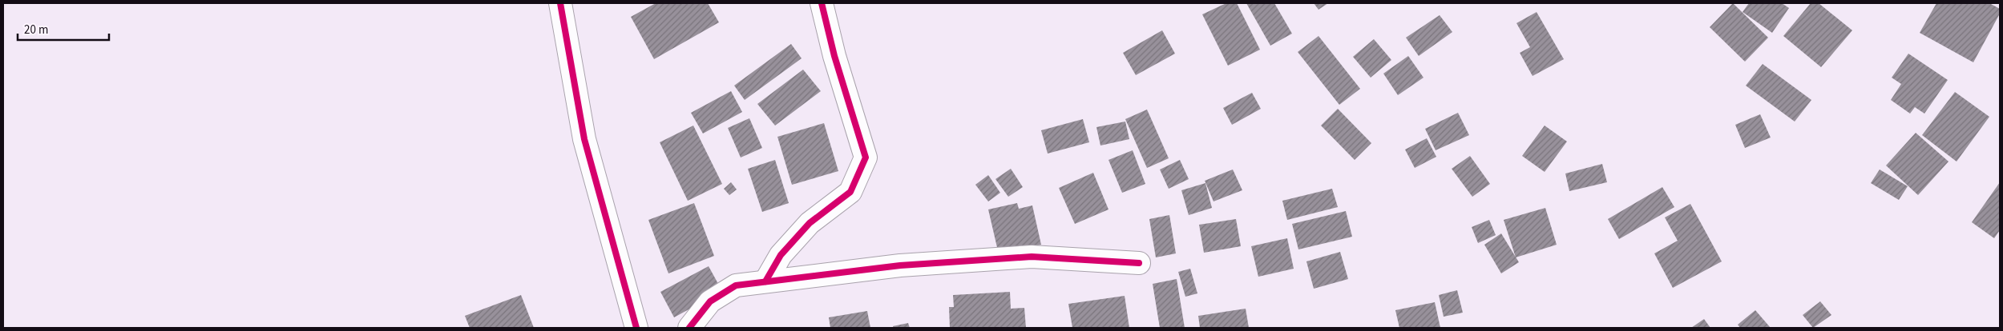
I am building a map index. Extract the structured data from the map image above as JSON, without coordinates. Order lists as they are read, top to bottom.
{
  "scale_bar": "20 m"
}
